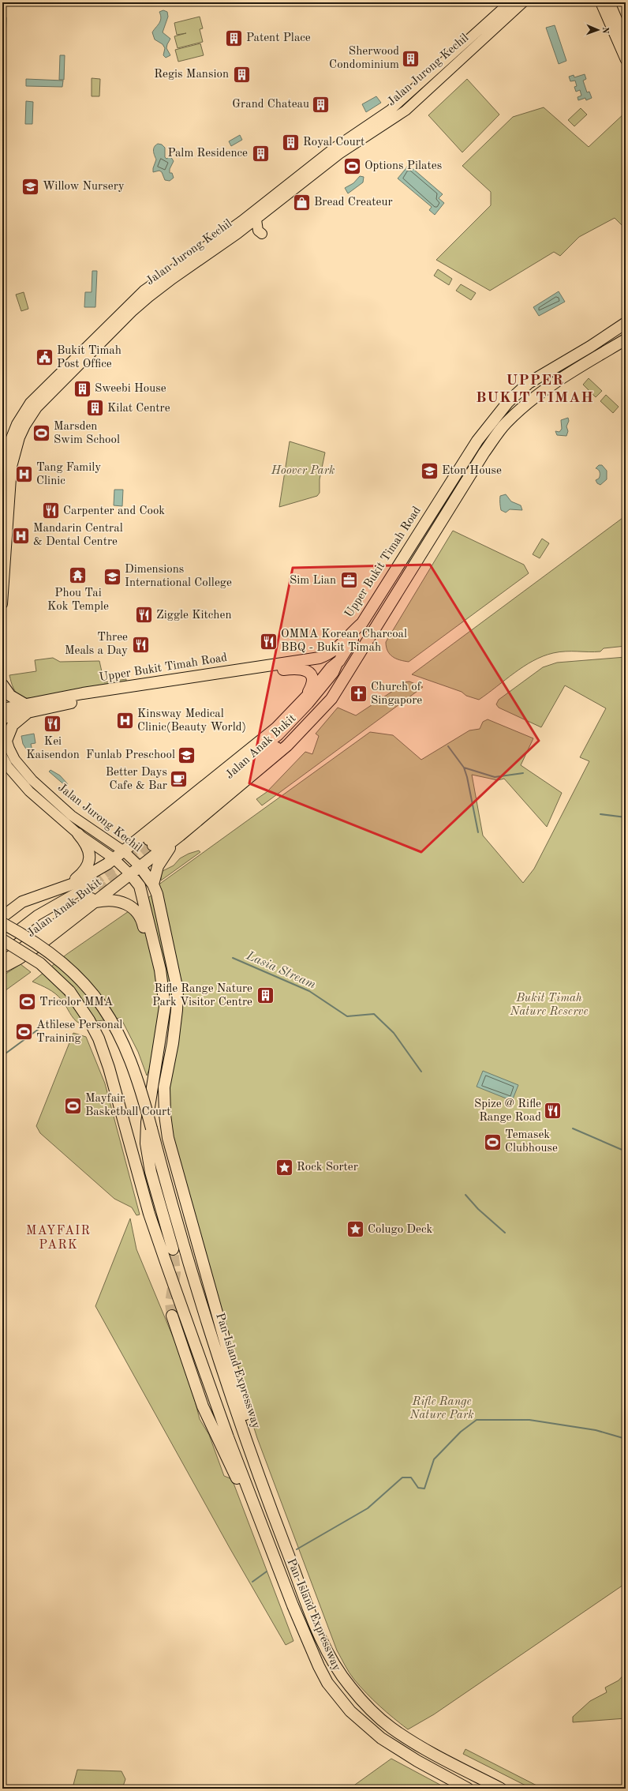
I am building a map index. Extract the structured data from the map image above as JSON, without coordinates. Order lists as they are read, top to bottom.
{
  "streets": {
    "highway": ["Upper Bukit Timah Road", "Jalan Anak Bukit", "Pan-Island Expressway"],
    "main road": ["Jalan Jurong Kechil"]
  },
  "crossings": [
    ["Jalan Jurong Kechil", "Jalan Anak Bukit"],
    ["Upper Bukit Timah Road", "Jalan Anak Bukit"]
  ],
  "districts": ["UPPER BUKIT TIMAH", "MAYFAIR PARK"],
  "water": ["Lasia Stream"],
  "parks": ["Hoover Park", "Bukit Timah Nature Reserve", "Rifle Range Nature Park"],
  "places": {
    "building": [
      "Patent Place",
      "Sherwood Condominium",
      "Regis Mansion",
      "Grand Chateau",
      "Royal Court",
      "Palm Residence",
      "Sweebi House",
      "Kilat Centre",
      "Rifle Range Nature Park Visitor Centre"
    ],
    "sports": [
      "Options Pilates",
      "Marsden Swim School",
      "Tricolor MMA",
      "Athlese Personal Training",
      "Mayfair Basketball Court",
      "Temasek Clubhouse"
    ],
    "school or university": [
      "Willow Nursery",
      "Eton House",
      "Dimensions International College",
      "Funlab Preschool"
    ],
    "shop": ["Bread Createur"],
    "public building": ["Bukit Timah Post Office"],
    "hospital": ["Tang Family Clinic", "Mandarin Central & Dental Centre", "Kinsway Medical Clinic(Beauty World)"],
    "restaurant": [
      "Carpenter and Cook",
      "Ziggle Kitchen",
      "OMMA Korean Charcoal BBQ - Bukit Timah",
      "Three Meals a Day",
      "Kei Kaisendon",
      "Spize @ Rifle Range Road"
    ],
    "temple": ["Phou Tai Kok Temple"],
    "office": ["Sim Lian"],
    "church": ["Church of Singapore"],
    "cafe": ["Better Days Cafe & Bar"],
    "place": ["Rock Sorter", "Colugo Deck"]
  },
  "north": "right"
}
